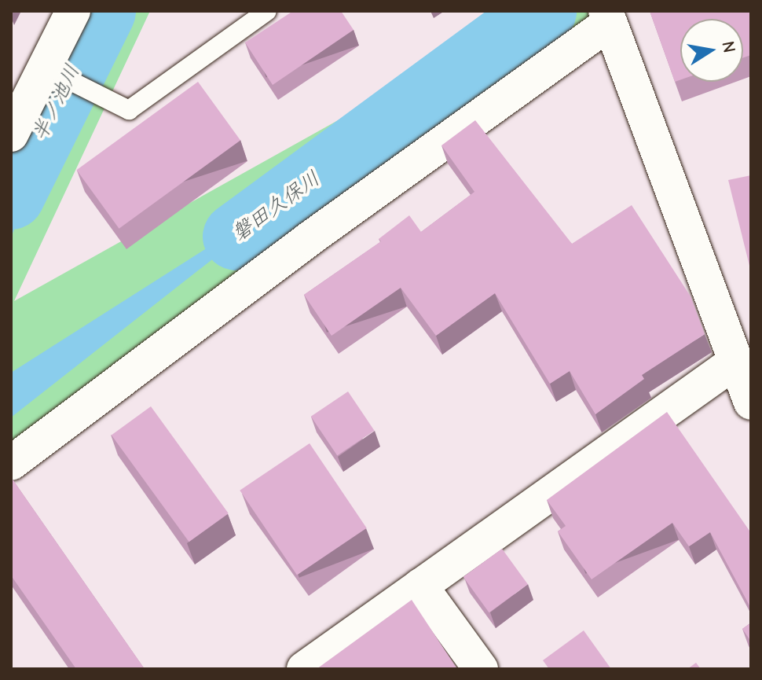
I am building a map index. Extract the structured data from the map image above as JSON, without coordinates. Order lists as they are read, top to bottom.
{
  "water": ["半ノ池川", "磐田久保川"],
  "north": "right"
}
